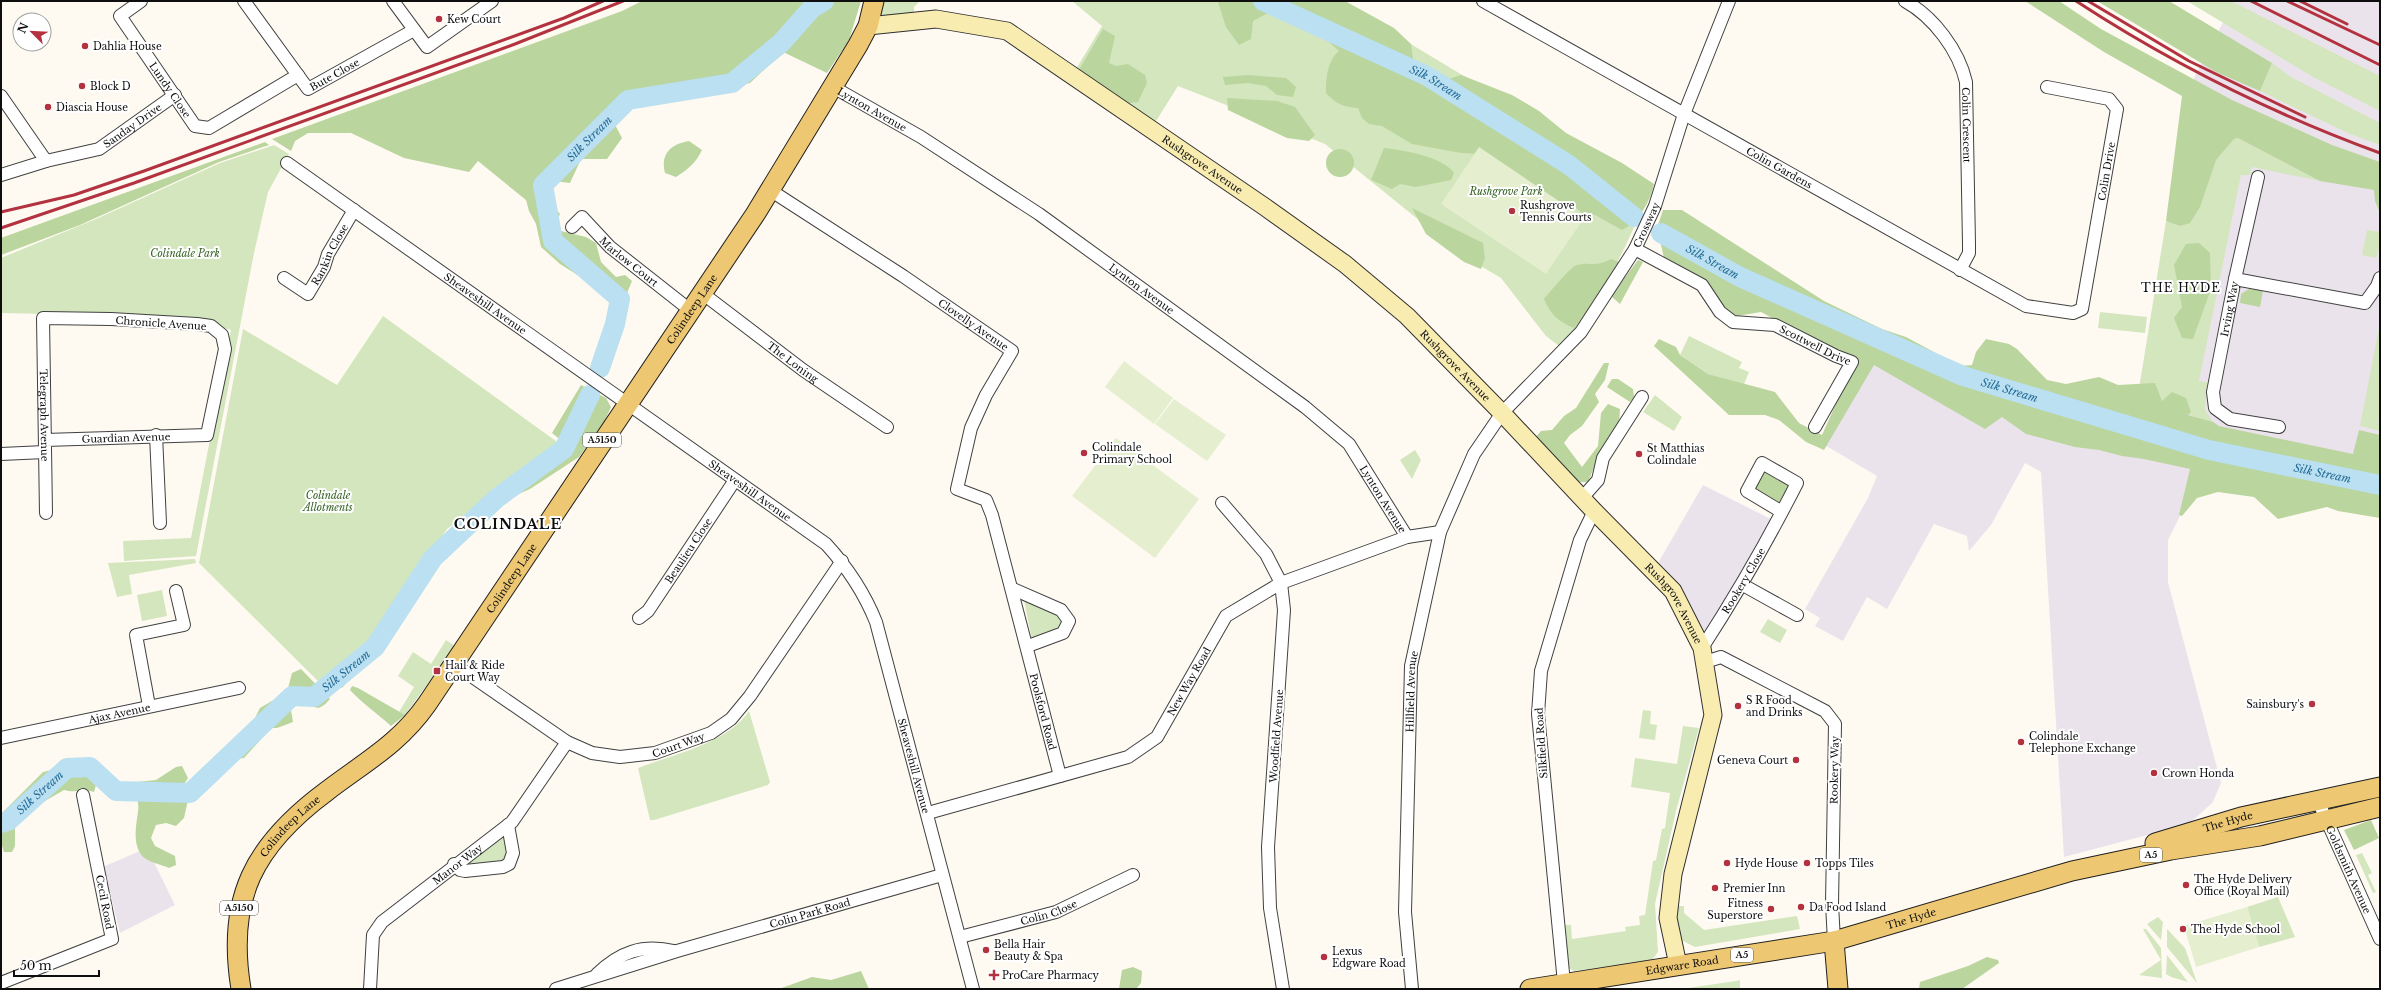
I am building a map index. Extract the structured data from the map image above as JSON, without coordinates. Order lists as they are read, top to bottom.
{
  "streets": {
    "main road": [
      "Colindeep Lane",
      "A5150",
      "The Hyde",
      "A5",
      "Edgware Road"
    ],
    "street": [
      "Bute Close",
      "Lundy Close",
      "Lynton Avenue",
      "Colin Crescent",
      "Sanday Drive",
      "Rushgrove Avenue",
      "Colin Gardens",
      "Colin Drive",
      "Crossway",
      "Rankin Close",
      "Marlow Court",
      "Sheaveshill Avenue",
      "Irving Way",
      "Chronicle Avenue",
      "Clovelly Avenue",
      "Scottwell Drive",
      "The Loning",
      "Telegraph Avenue",
      "Guardian Avenue",
      "Beaulieu Close",
      "Rookery Close",
      "New Way Road",
      "Hillfield Avenue",
      "Poolsford Road",
      "Ajax Avenue",
      "Woodfield Avenue",
      "Silkfield Road",
      "Court Way",
      "Rookery Way",
      "Manor Way",
      "Goldsmith Avenue",
      "Cecil Road",
      "Colin Close",
      "Colin Park Road"
    ]
  },
  "crossings": [
    ["Bute Close", "Lundy Close"],
    ["Lundy Close", "Sanday Drive"],
    ["Lynton Avenue", "Colindeep Lane"],
    ["Lynton Avenue", "New Way Road"],
    ["Colin Crescent", "Colin Gardens"],
    ["Rushgrove Avenue", "Crossway"],
    ["Rushgrove Avenue", "Colindeep Lane"],
    ["Rushgrove Avenue", "Rookery Close"],
    ["Rushgrove Avenue", "Hillfield Avenue"],
    ["Rushgrove Avenue", "Silkfield Road"],
    ["Rushgrove Avenue", "Rookery Way"],
    ["Rushgrove Avenue", "Edgware Road"],
    ["Colin Gardens", "Colin Drive"],
    ["Colin Gardens", "Crossway"],
    ["Crossway", "Scottwell Drive"],
    ["Crossway", "Hillfield Avenue"],
    ["Rankin Close", "Sheaveshill Avenue"],
    ["Marlow Court", "Colindeep Lane"],
    ["Sheaveshill Avenue", "Colindeep Lane"],
    ["Sheaveshill Avenue", "Beaulieu Close"],
    ["Sheaveshill Avenue", "New Way Road"],
    ["Sheaveshill Avenue", "Court Way"],
    ["Sheaveshill Avenue", "Colin Close"],
    ["Sheaveshill Avenue", "Colin Park Road"],
    ["Colindeep Lane", "Clovelly Avenue"],
    ["Colindeep Lane", "The Loning"],
    ["Colindeep Lane", "Court Way"],
    ["Chronicle Avenue", "Telegraph Avenue"],
    ["Chronicle Avenue", "Guardian Avenue"],
    ["Clovelly Avenue", "Poolsford Road"],
    ["Telegraph Avenue", "Guardian Avenue"],
    ["Rookery Close", "Rookery Way"],
    ["New Way Road", "Hillfield Avenue"],
    ["New Way Road", "Poolsford Road"],
    ["New Way Road", "Woodfield Avenue"],
    ["Silkfield Road", "Edgware Road"],
    ["Court Way", "Manor Way"],
    ["Rookery Way", "The Hyde"],
    ["Rookery Way", "Edgware Road"],
    ["The Hyde", "Goldsmith Avenue"],
    ["The Hyde", "Edgware Road"]
  ],
  "districts": ["THE HYDE", "COLINDALE"],
  "water": ["Silk Stream"],
  "parks": ["Rushgrove Park", "Colindale Park", "Colindale Allotments"],
  "places": {
    "other": [
      "Kew Court",
      "Dahlia House",
      "Block D",
      "Diascia House",
      "Rushgrove Tennis Courts",
      "Colindale Primary School",
      "St Matthias Colindale",
      "Sainsbury's",
      "S R Food and Drinks",
      "Colindale Telephone Exchange",
      "Geneva Court",
      "Crown Honda",
      "Hyde House",
      "Topps Tiles",
      "The Hyde Delivery Office (Royal Mail)",
      "Premier Inn",
      "Da Food Island",
      "Fitness Superstore",
      "The Hyde School",
      "Bella Hair Beauty & Spa",
      "Lexus Edgware Road"
    ],
    "transit": ["Hail & Ride Court Way"],
    "health": ["ProCare Pharmacy"]
  },
  "scale_bar": "50 m",
  "north": "top left"
}
